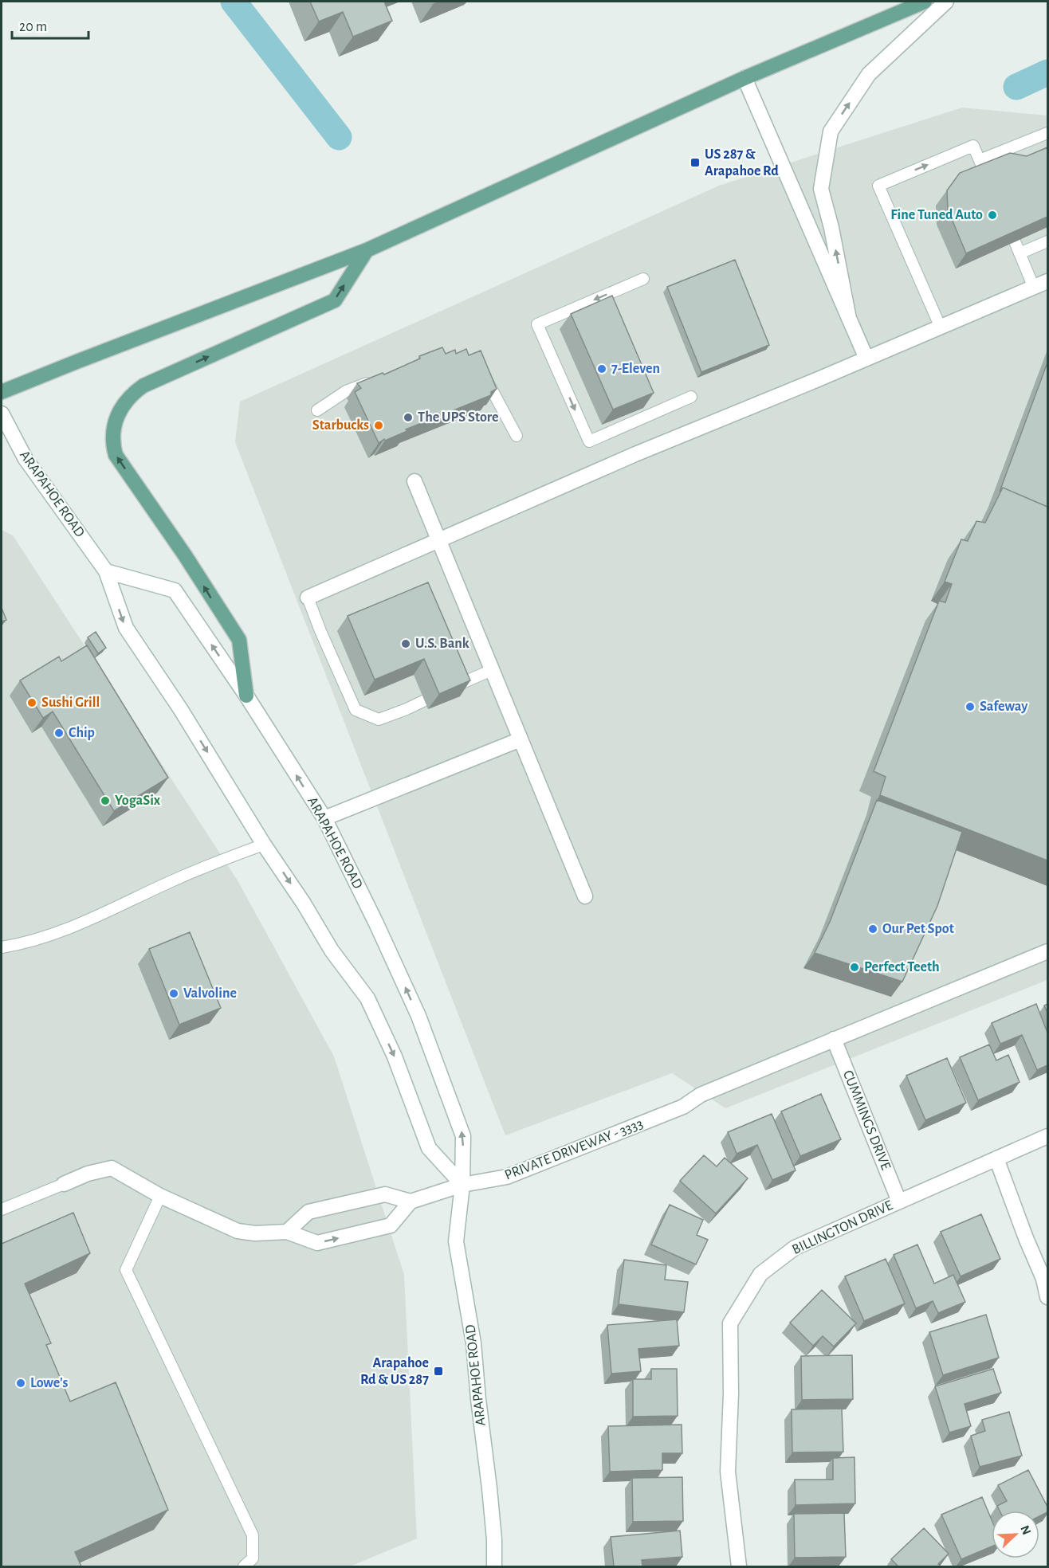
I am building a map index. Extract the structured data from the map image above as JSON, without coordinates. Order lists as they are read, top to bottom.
{
  "streets": {
    "street": [
      "ARAPAHOE ROAD",
      "CUMMINGS DRIVE",
      "PRIVATE DRIVEWAY - 3333",
      "BILLINGTON DRIVE"
    ]
  },
  "crossings": [
    ["ARAPAHOE ROAD", "PRIVATE DRIVEWAY - 3333"],
    ["CUMMINGS DRIVE", "PRIVATE DRIVEWAY - 3333"],
    ["CUMMINGS DRIVE", "BILLINGTON DRIVE"]
  ],
  "places": {
    "transit": ["US 287 & Arapahoe Rd", "Arapahoe Rd & US 287"],
    "other": [
      "Fine Tuned Auto",
      "7-Eleven",
      "The UPS Store",
      "Starbucks",
      "U.S. Bank",
      "Sushi Grill",
      "Safeway",
      "Chip",
      "YogaSix",
      "Our Pet Spot",
      "Perfect Teeth",
      "Valvoline",
      "Lowe's"
    ]
  },
  "scale_bar": "20 m",
  "north": "top right"
}
